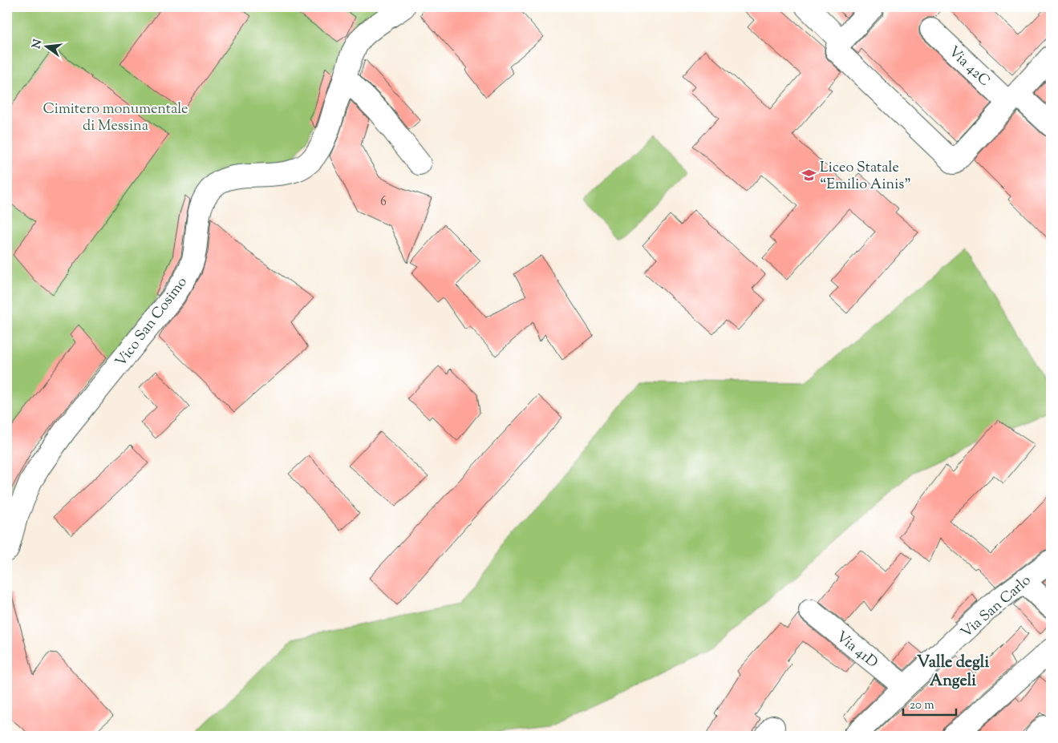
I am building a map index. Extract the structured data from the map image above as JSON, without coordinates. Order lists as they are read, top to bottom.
{
  "streets": {
    "street": [
      "Via 42C",
      "Vico San Cosimo",
      "Via San Carlo",
      "Via 41D"
    ]
  },
  "crossings": [
    ["Via San Carlo", "Via 41D"]
  ],
  "districts": ["Valle degli Angeli"],
  "parks": ["Cimitero monumentale di Messina"],
  "places": {
    "school or university": ["Liceo Statale “Emilio Ainis”"]
  },
  "house_numbers": ["6"],
  "scale_bar": "20 m",
  "north": "left"
}
